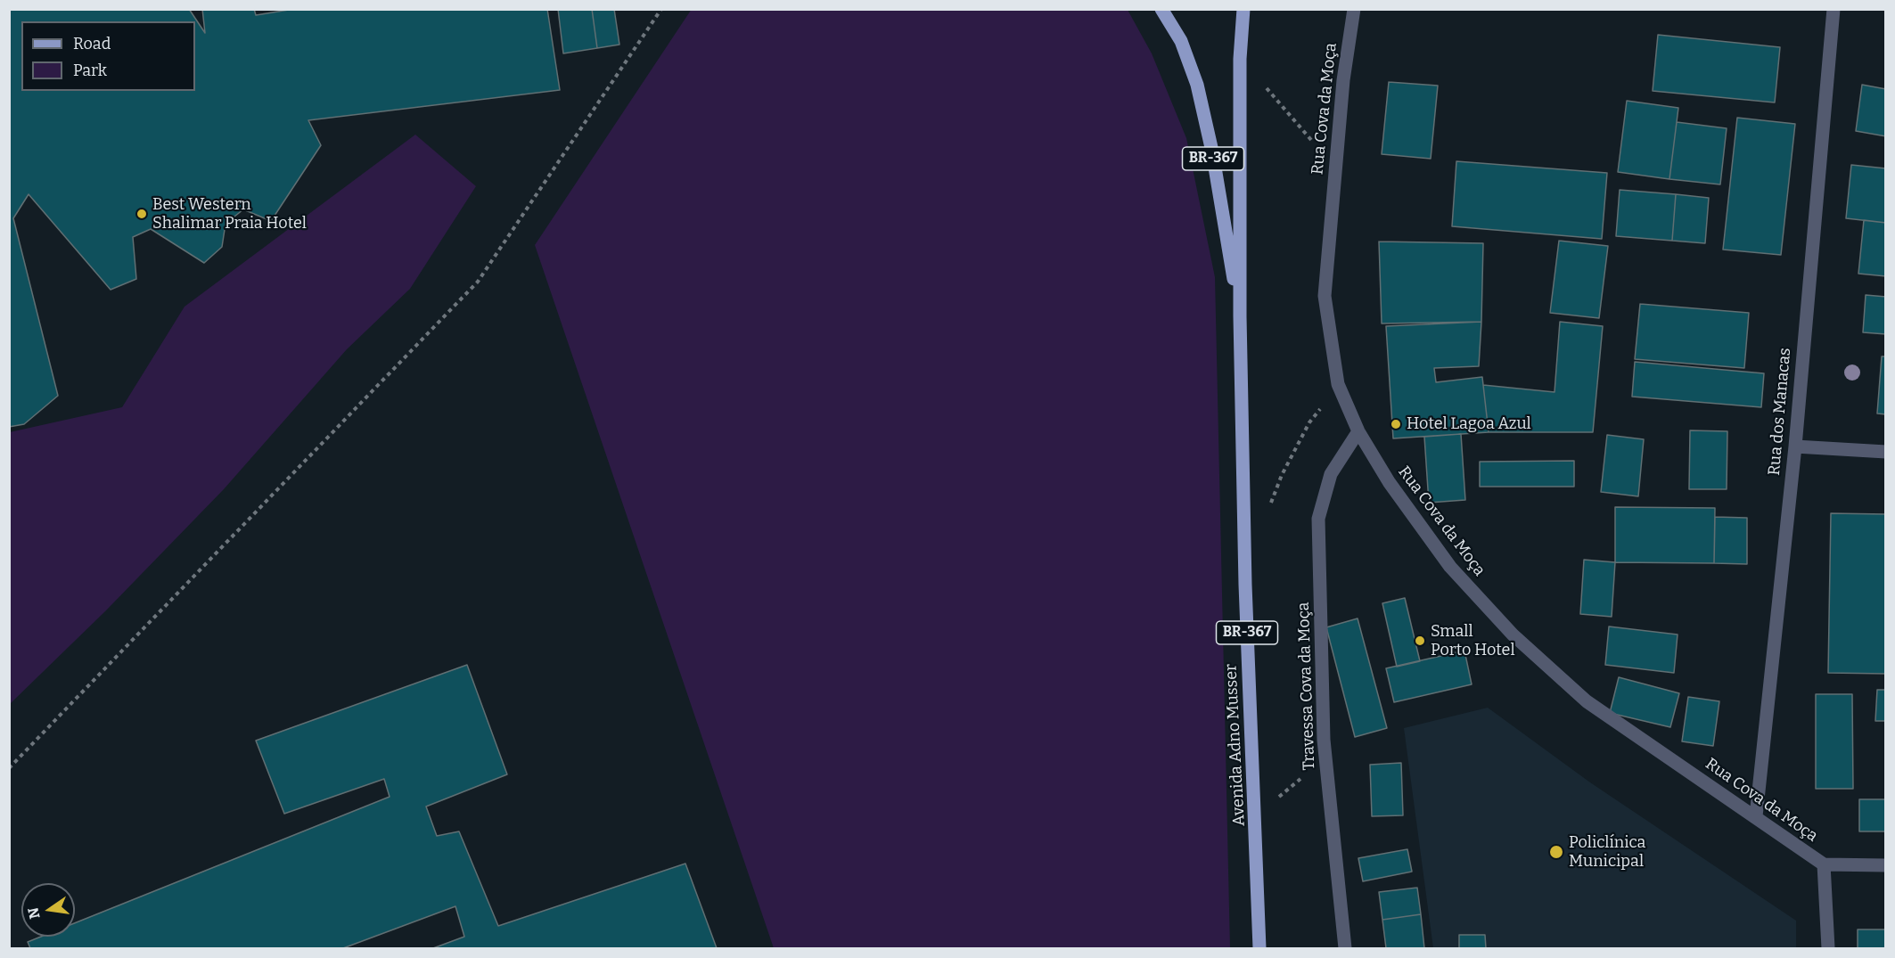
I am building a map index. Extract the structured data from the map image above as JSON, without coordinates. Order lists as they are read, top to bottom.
{
  "streets": {
    "main road": ["BR-367", "Avenida Adno Musser"],
    "street": ["Rua Cova da Moça", "Rua dos Manacas", "Travessa Cova da Moça"]
  },
  "crossings": [
    ["Rua Cova da Moça", "Rua dos Manacas"],
    ["Rua Cova da Moça", "Travessa Cova da Moça"]
  ],
  "places": [
    "Best Western Shalimar Praia Hotel",
    "Hotel Lagoa Azul",
    "Small Porto Hotel",
    "Policlínica Municipal"
  ],
  "legend": ["Road", "Park"],
  "north": "left"
}
